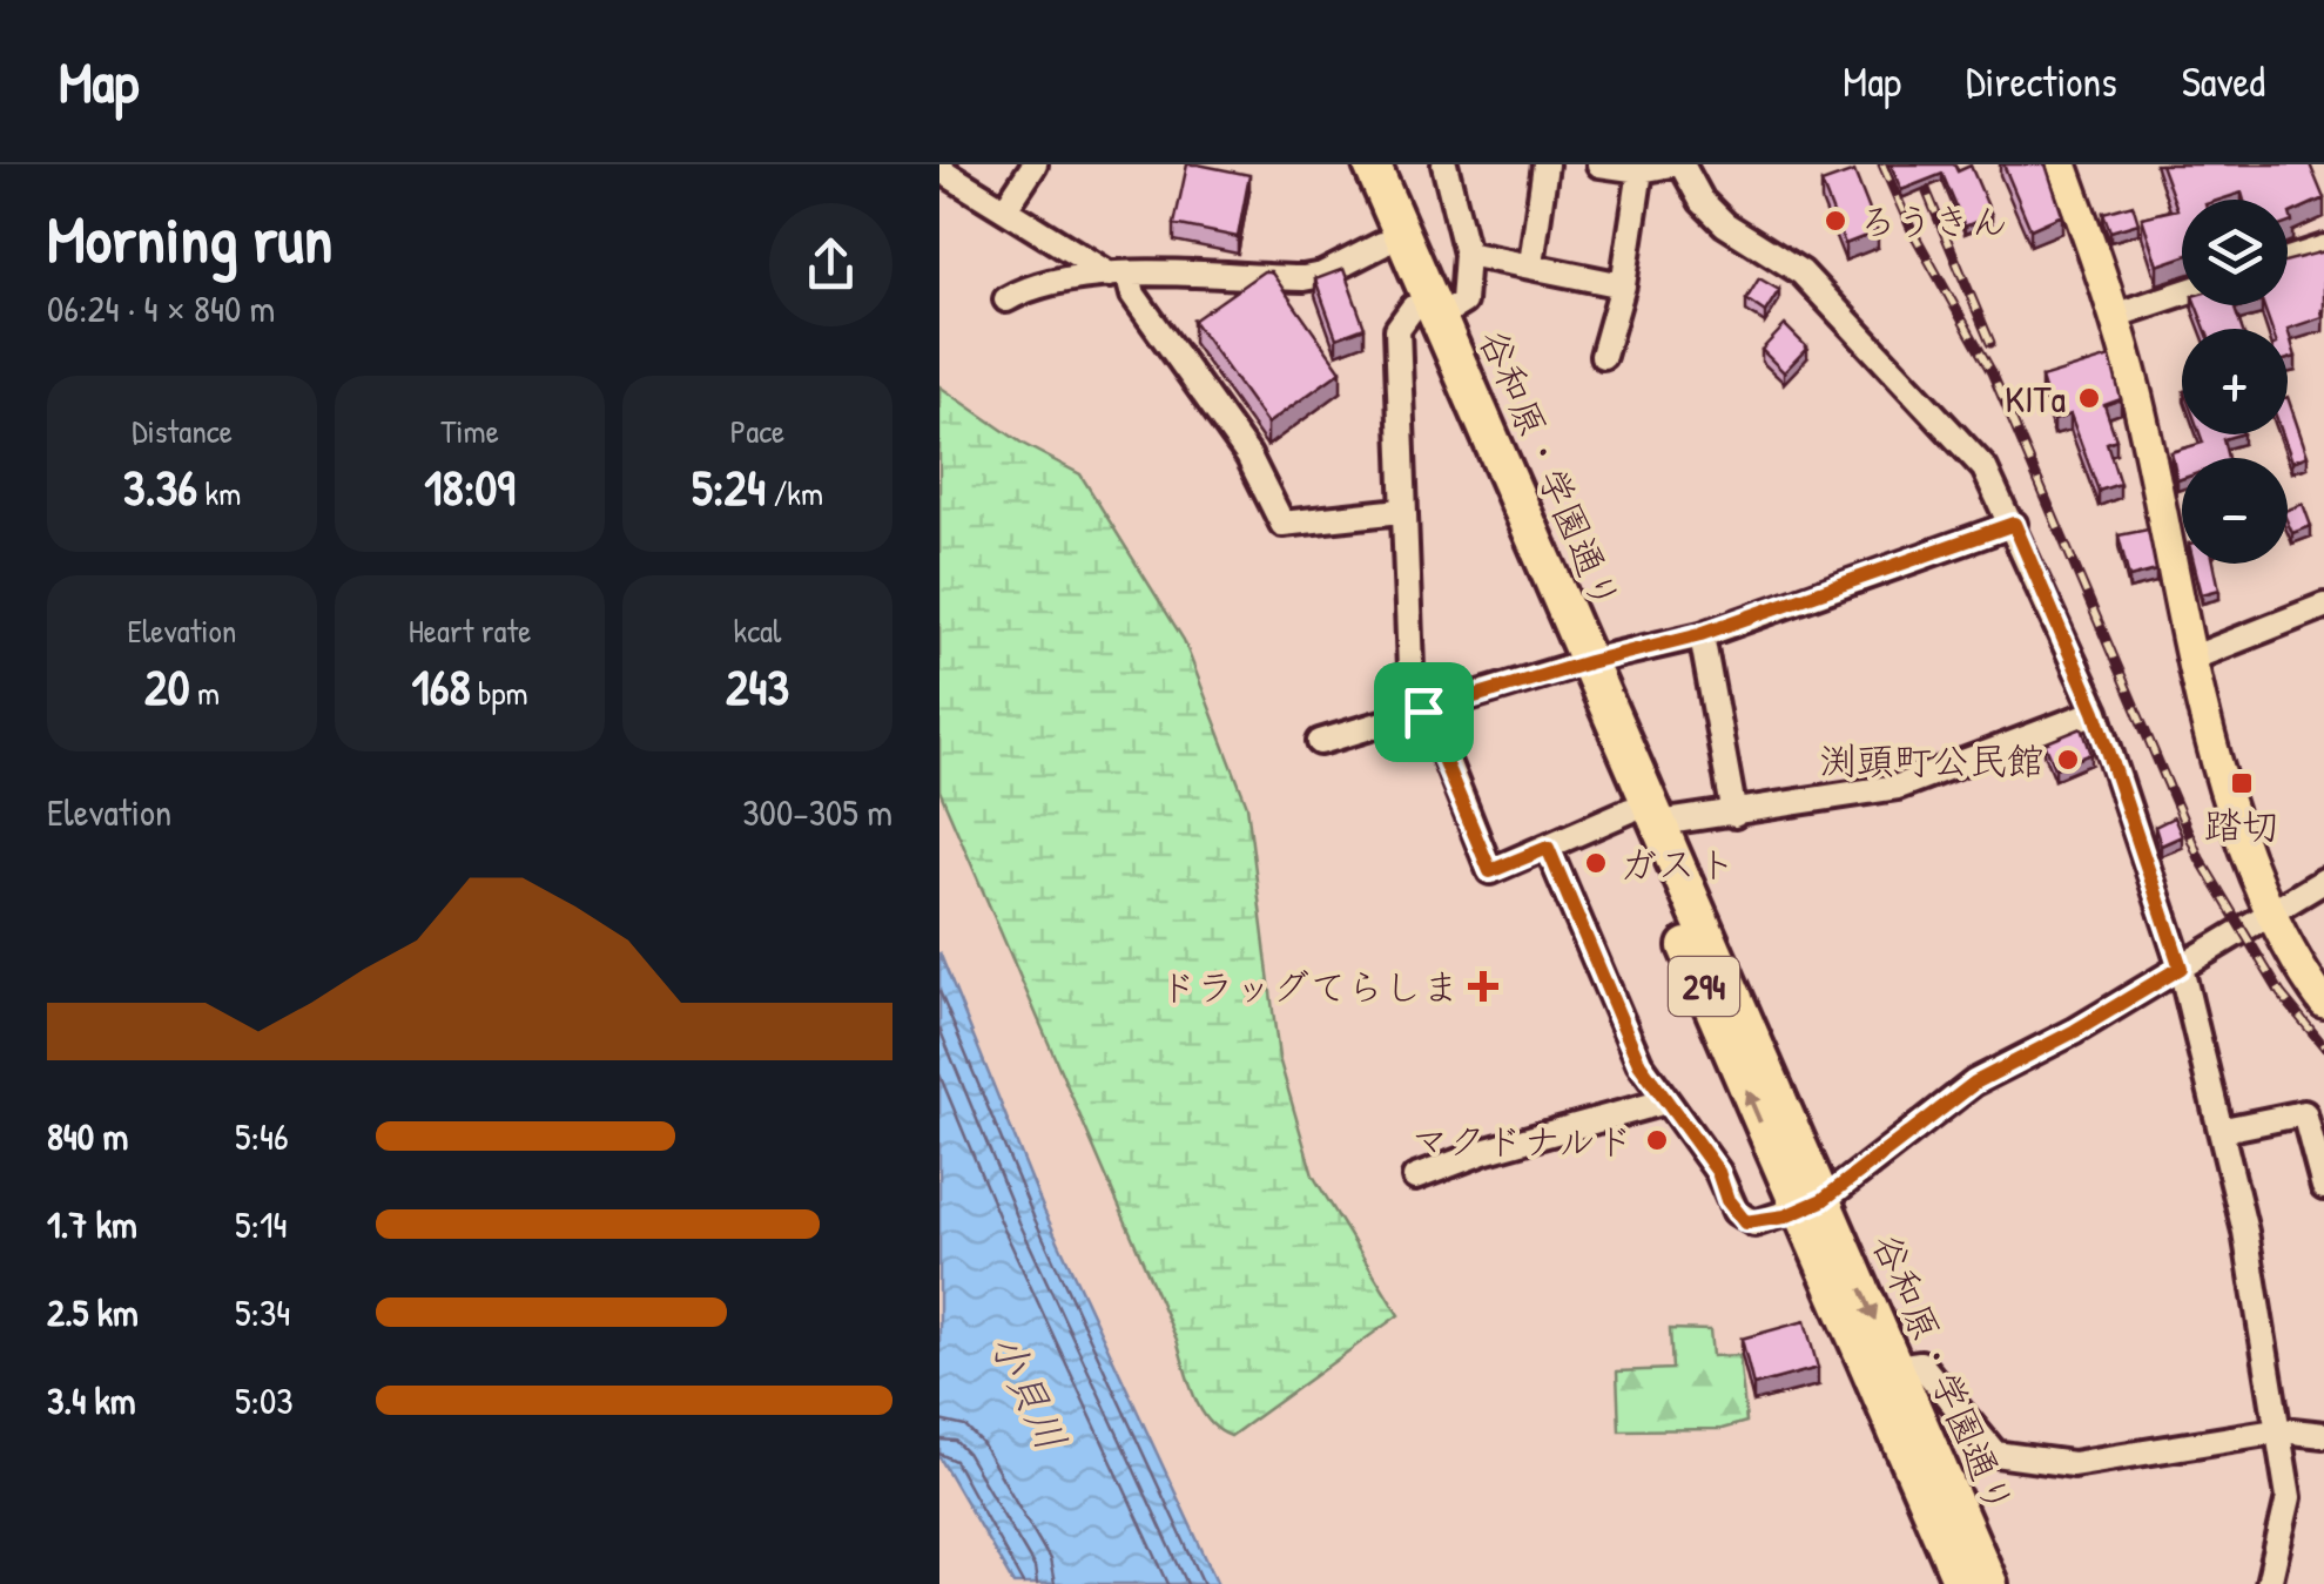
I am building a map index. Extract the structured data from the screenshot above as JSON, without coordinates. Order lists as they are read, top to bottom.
{
  "streets": {
    "highway": ["谷和原・学園通り", "294"]
  },
  "water": ["小貝川"],
  "places": {
    "other": [
      "ろうきん",
      "KITa",
      "渕頭町公民館",
      "ガスト",
      "マクドナルド"
    ],
    "transit": ["踏切"],
    "health": ["ドラッグてらしま"]
  },
  "page": {
    "header": "Map",
    "nav": ["Map", "Directions", "Saved"],
    "heading": ["Morning run", "06:24 · 4 × 840 m"],
    "map_buttons": ["+", "−"],
    "stats": [
      ["Distance", "3.36 km"],
      ["Time", "18:09"],
      ["Pace", "5:24 /km"],
      ["Elevation", "20 m"],
      ["Heart rate", "168 bpm"],
      ["kcal", "243"]
    ],
    "chart": ["Elevation", "300–305 m"],
    "list": [
      {
        "name": "840 m",
        "note": "5:46"
      },
      {
        "name": "1.7 km",
        "note": "5:14"
      },
      {
        "name": "2.5 km",
        "note": "5:34"
      },
      {
        "name": "3.4 km",
        "note": "5:03"
      }
    ]
  }
}
